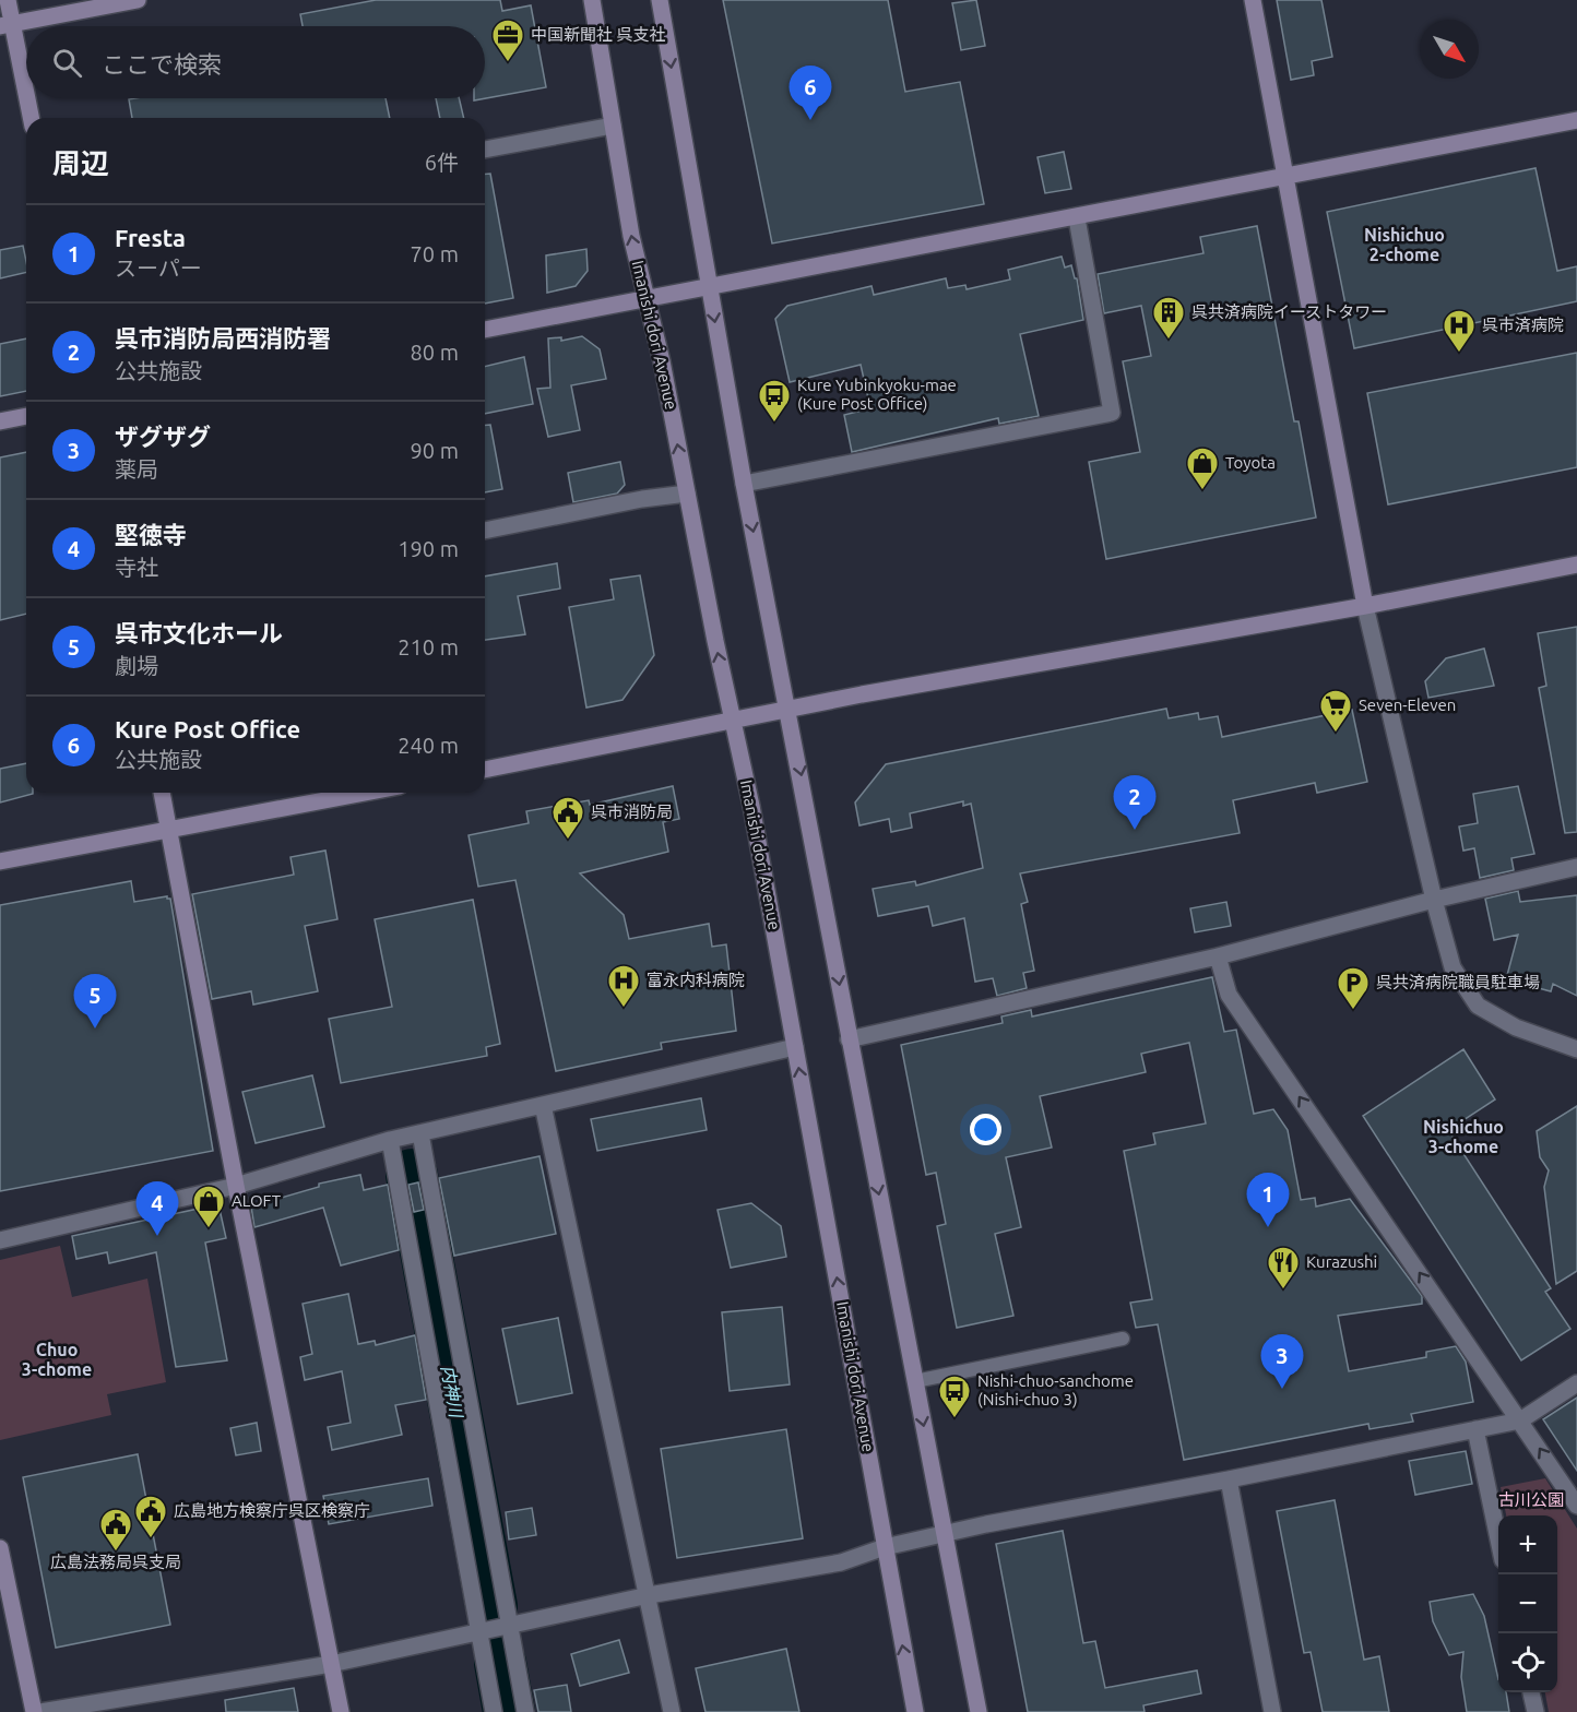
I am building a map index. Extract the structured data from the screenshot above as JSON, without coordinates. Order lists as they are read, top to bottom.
{
  "streets": {
    "street": ["Imanishi dori Avenue"]
  },
  "districts": ["Nishichuo 2-chome", "Nishichuo 3-chome", "Chuo 3-chome"],
  "water": ["内神川"],
  "parks": ["古川公園"],
  "places": {
    "office": ["中国新聞社 呉支社"],
    "building": ["呉共済病院イーストタワー"],
    "hospital": ["呉市済病院", "富永内科病院"],
    "bus stop": ["Kure Yubinkyoku-mae (Kure Post Office)", "Nishi-chuo-sanchome (Nishi-chuo 3)"],
    "shop": ["Toyota", "ALOFT"],
    "supermarket": ["Seven-Eleven"],
    "public building": ["呉市消防局", "広島地方検察庁呉区検察庁", "広島法務局呉支局"],
    "parking": ["呉共済病院職員駐車場"],
    "restaurant": ["Kurazushi"]
  },
  "north": "bottom right",
  "page": {
    "search": "ここで検索",
    "pins": [
      "6",
      "2",
      "5",
      "1",
      "4",
      "3"
    ],
    "heading": ["周辺", "6件"],
    "list": [
      {
        "mark": "1",
        "name": "Fresta",
        "note": "スーパー",
        "value": "70 m"
      },
      {
        "mark": "2",
        "name": "呉市消防局西消防署",
        "note": "公共施設",
        "value": "80 m"
      },
      {
        "mark": "3",
        "name": "ザグザグ",
        "note": "薬局",
        "value": "90 m"
      },
      {
        "mark": "4",
        "name": "堅徳寺",
        "note": "寺社",
        "value": "190 m"
      },
      {
        "mark": "5",
        "name": "呉市文化ホール",
        "note": "劇場",
        "value": "210 m"
      },
      {
        "mark": "6",
        "name": "Kure Post Office",
        "note": "公共施設",
        "value": "240 m"
      }
    ],
    "map_buttons": ["+", "−"]
  }
}
